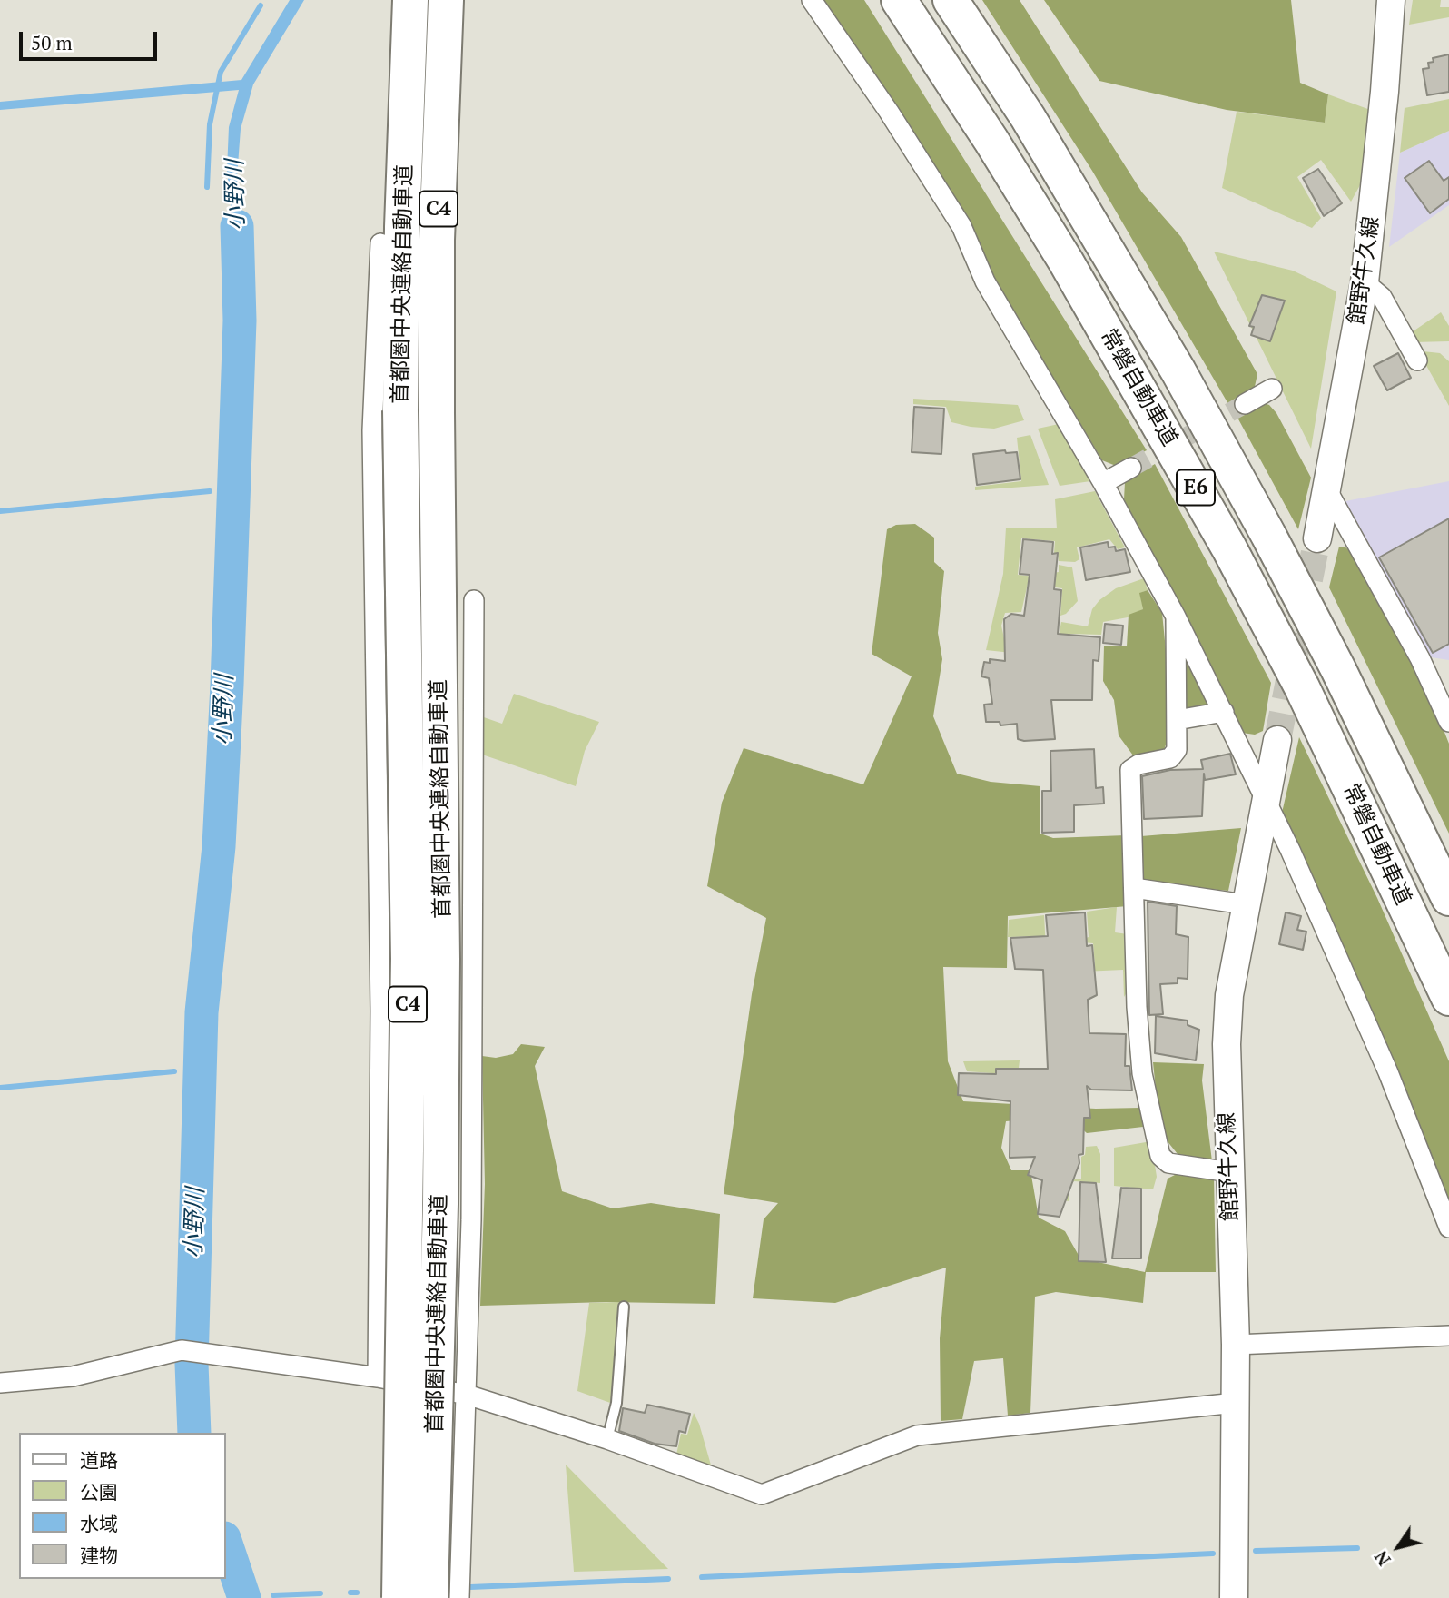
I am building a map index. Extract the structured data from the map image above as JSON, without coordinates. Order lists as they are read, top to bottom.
{
  "streets": {
    "highway": [
      "C4",
      "首都圏中央連絡自動車道",
      "常磐自動車道",
      "E6"
    ],
    "main road": ["館野牛久線"]
  },
  "water": ["小野川"],
  "legend": [
    "道路",
    "公園",
    "水域",
    "建物"
  ],
  "scale_bar": "50 m",
  "north": "bottom left"
}
